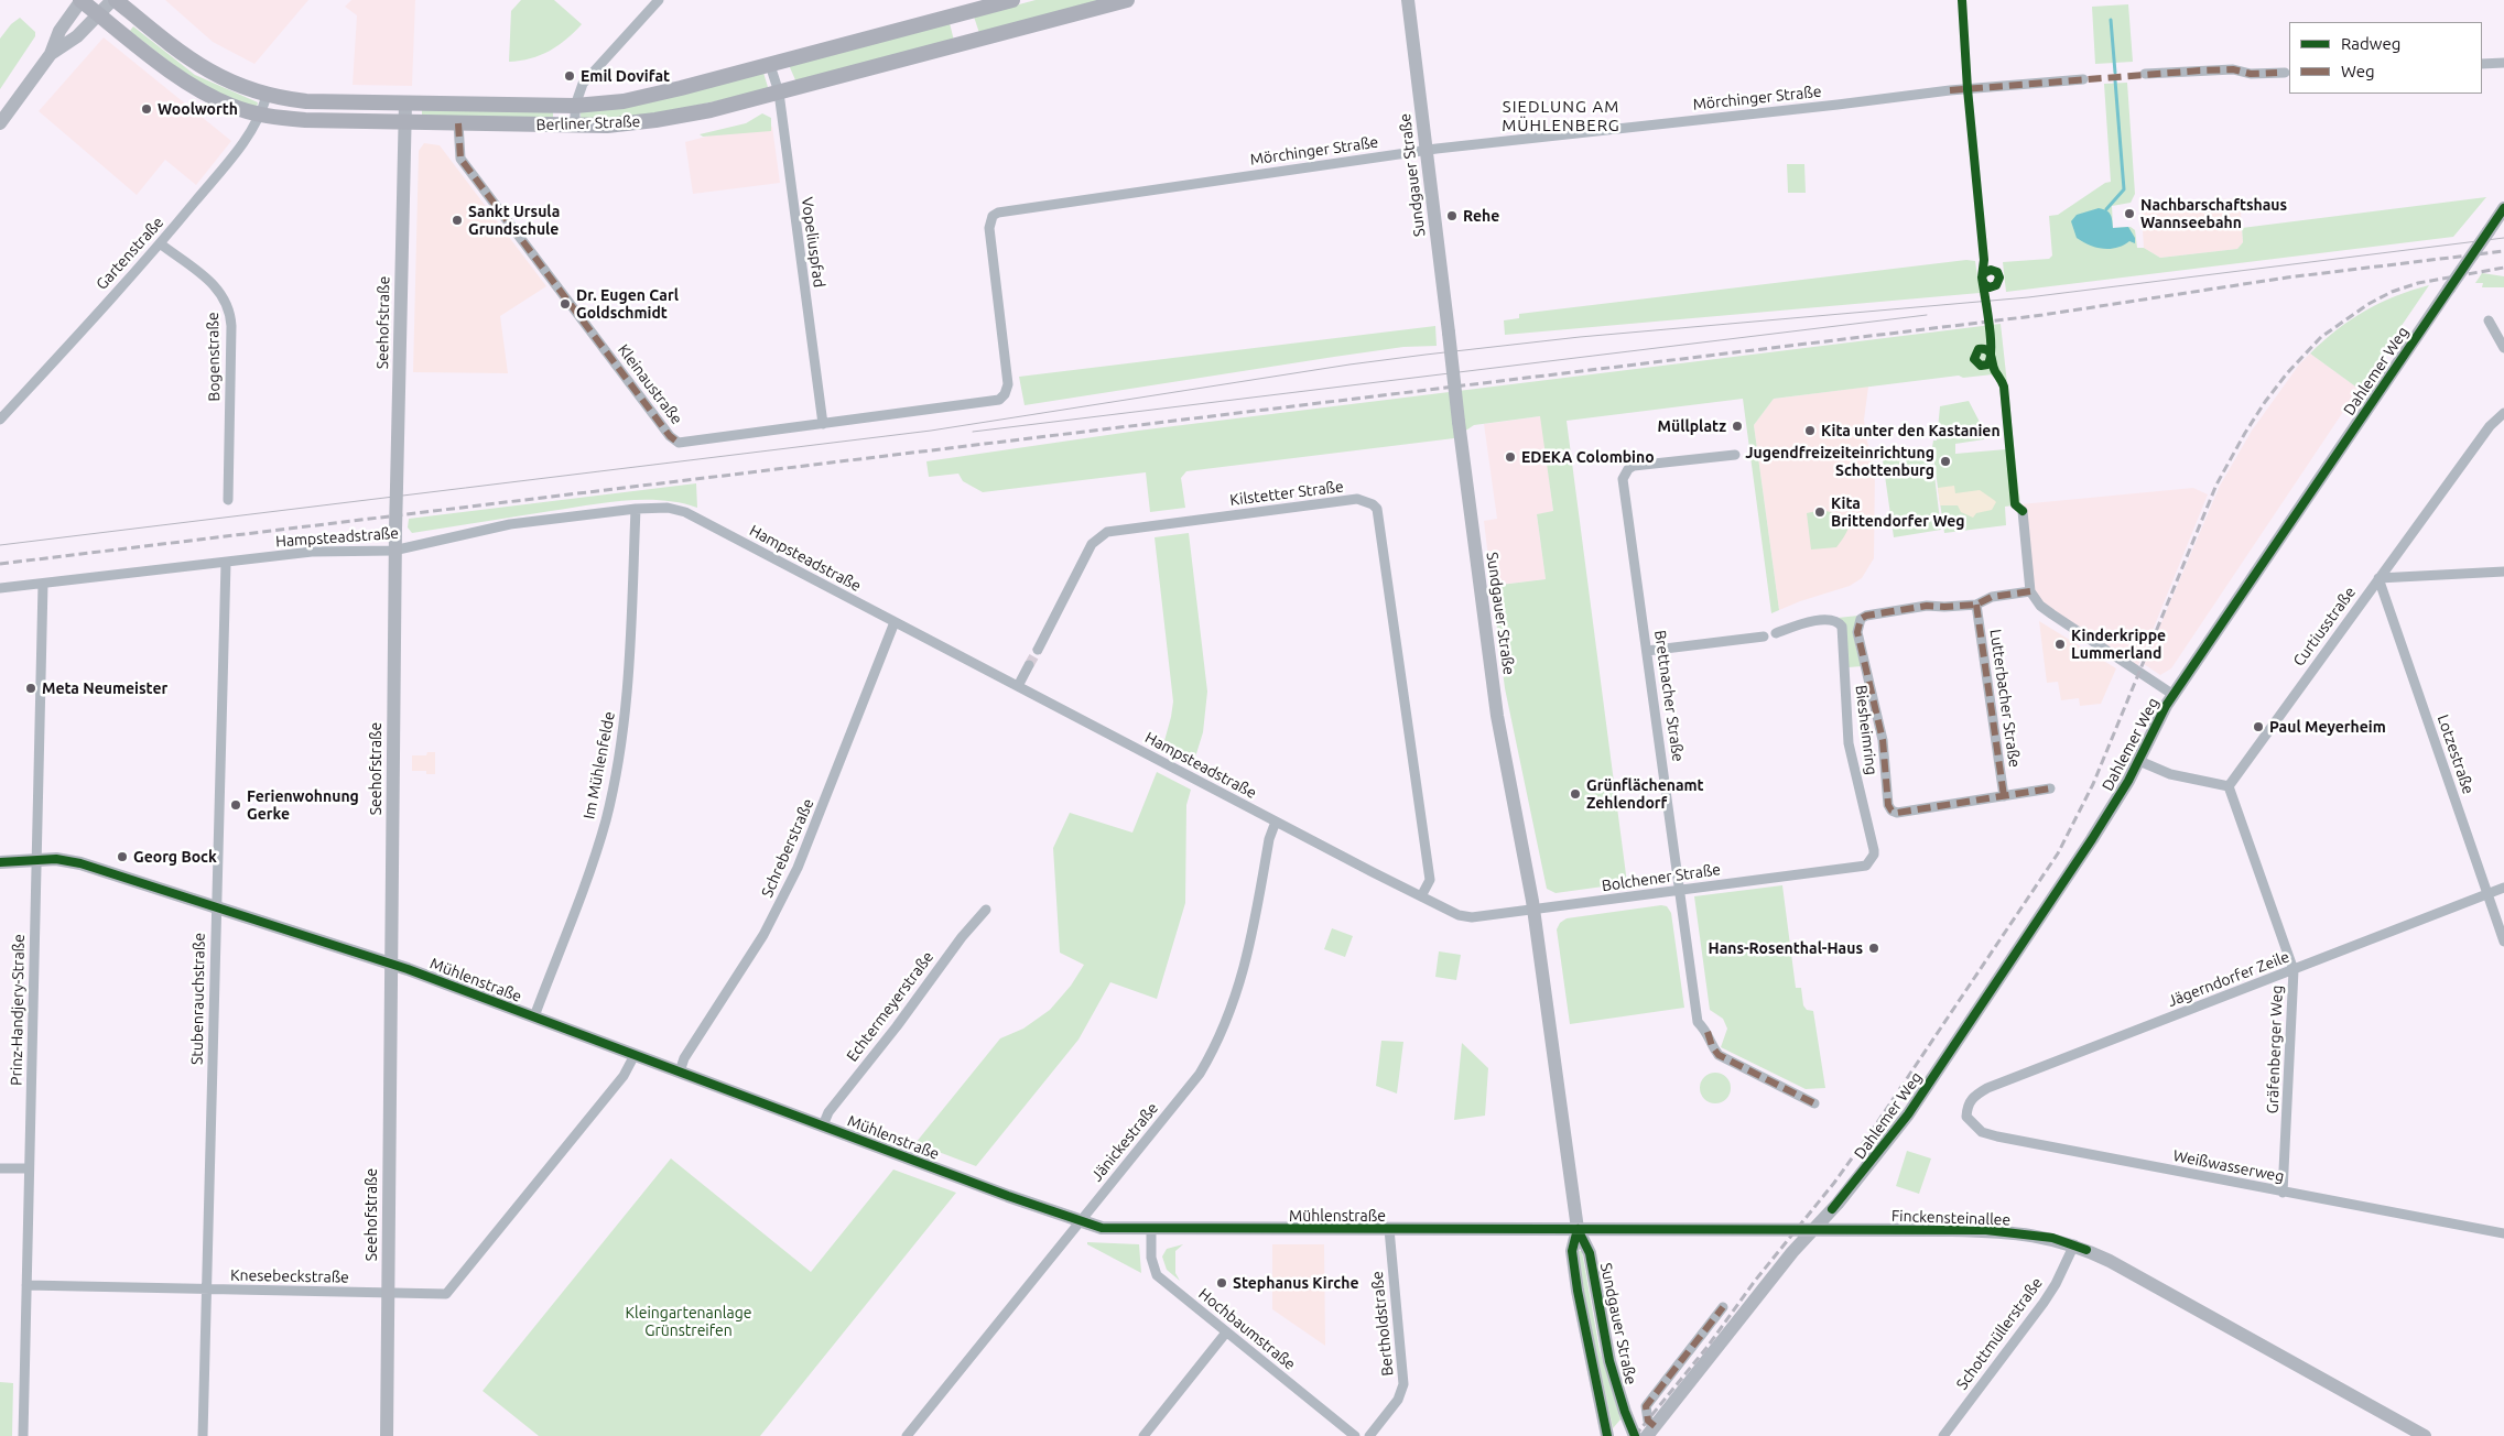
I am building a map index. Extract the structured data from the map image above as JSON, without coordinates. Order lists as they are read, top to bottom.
{
  "streets": {
    "main road": ["Berliner Straße"],
    "street": [
      "Mörchinger Straße",
      "Sundgauer Straße",
      "Vopeliuspfad",
      "Gartenstraße",
      "Seehofstraße",
      "Bogenstraße",
      "Dahlemer Weg",
      "Kleinaustraße",
      "Kilstetter Straße",
      "Hampsteadstraße",
      "Curtiusstraße",
      "Brettnacher Straße",
      "Lutterbacher Straße",
      "Biesheimring",
      "Lotzestraße",
      "Im Mühlenfelde",
      "Schreberstraße",
      "Bolchener Straße",
      "Jägerndorfer Zeile",
      "Mühlenstraße",
      "Stubenrauchstraße",
      "Echtermeyerstraße",
      "Prinz-Handjery-Straße",
      "Gräfenberger Weg",
      "Jänickestraße",
      "Weißwasserweg",
      "Finckensteinallee",
      "Knesebeckstraße",
      "Bertholdstraße",
      "Hochbaumstraße",
      "Schottmüllerstraße"
    ]
  },
  "crossings": [
    ["Mörchinger Straße", "Sundgauer Straße"],
    ["Mörchinger Straße", "Kleinaustraße"],
    ["Berliner Straße", "Vopeliuspfad"],
    ["Berliner Straße", "Gartenstraße"],
    ["Berliner Straße", "Seehofstraße"],
    ["Berliner Straße", "Kleinaustraße"],
    ["Sundgauer Straße", "Hampsteadstraße"],
    ["Sundgauer Straße", "Bolchener Straße"],
    ["Sundgauer Straße", "Mühlenstraße"],
    ["Vopeliuspfad", "Kleinaustraße"],
    ["Gartenstraße", "Bogenstraße"],
    ["Seehofstraße", "Hampsteadstraße"],
    ["Seehofstraße", "Mühlenstraße"],
    ["Seehofstraße", "Knesebeckstraße"],
    ["Dahlemer Weg", "Mühlenstraße"],
    ["Dahlemer Weg", "Finckensteinallee"],
    ["Kilstetter Straße", "Hampsteadstraße"],
    ["Hampsteadstraße", "Im Mühlenfelde"],
    ["Hampsteadstraße", "Schreberstraße"],
    ["Hampsteadstraße", "Bolchener Straße"],
    ["Hampsteadstraße", "Stubenrauchstraße"],
    ["Hampsteadstraße", "Prinz-Handjery-Straße"],
    ["Hampsteadstraße", "Jänickestraße"],
    ["Curtiusstraße", "Lotzestraße"],
    ["Curtiusstraße", "Gräfenberger Weg"],
    ["Brettnacher Straße", "Bolchener Straße"],
    ["Biesheimring", "Bolchener Straße"],
    ["Lotzestraße", "Jägerndorfer Zeile"],
    ["Im Mühlenfelde", "Mühlenstraße"],
    ["Schreberstraße", "Mühlenstraße"],
    ["Jägerndorfer Zeile", "Gräfenberger Weg"],
    ["Jägerndorfer Zeile", "Weißwasserweg"],
    ["Mühlenstraße", "Stubenrauchstraße"],
    ["Mühlenstraße", "Echtermeyerstraße"],
    ["Mühlenstraße", "Prinz-Handjery-Straße"],
    ["Mühlenstraße", "Jänickestraße"],
    ["Mühlenstraße", "Finckensteinallee"],
    ["Mühlenstraße", "Knesebeckstraße"],
    ["Mühlenstraße", "Bertholdstraße"],
    ["Mühlenstraße", "Hochbaumstraße"],
    ["Stubenrauchstraße", "Knesebeckstraße"],
    ["Prinz-Handjery-Straße", "Knesebeckstraße"],
    ["Gräfenberger Weg", "Weißwasserweg"],
    ["Finckensteinallee", "Schottmüllerstraße"]
  ],
  "districts": ["SIEDLUNG AM MÜHLENBERG"],
  "parks": ["Kleingartenanlage Grünstreifen"],
  "places": [
    "Emil Dovifat",
    "Woolworth",
    "Nachbarschaftshaus Wannseebahn",
    "Rehe",
    "Sankt Ursula Grundschule",
    "Dr. Eugen Carl Goldschmidt",
    "Müllplatz",
    "Kita unter den Kastanien",
    "EDEKA Colombino",
    "Jugendfreizeiteinrichtung Schottenburg",
    "Kita Brittendorfer Weg",
    "Kinderkrippe Lummerland",
    "Meta Neumeister",
    "Paul Meyerheim",
    "Grünflächenamt Zehlendorf",
    "Ferienwohnung Gerke",
    "Georg Bock",
    "Hans-Rosenthal-Haus",
    "Stephanus Kirche"
  ],
  "legend": ["Radweg", "Weg"]
}
